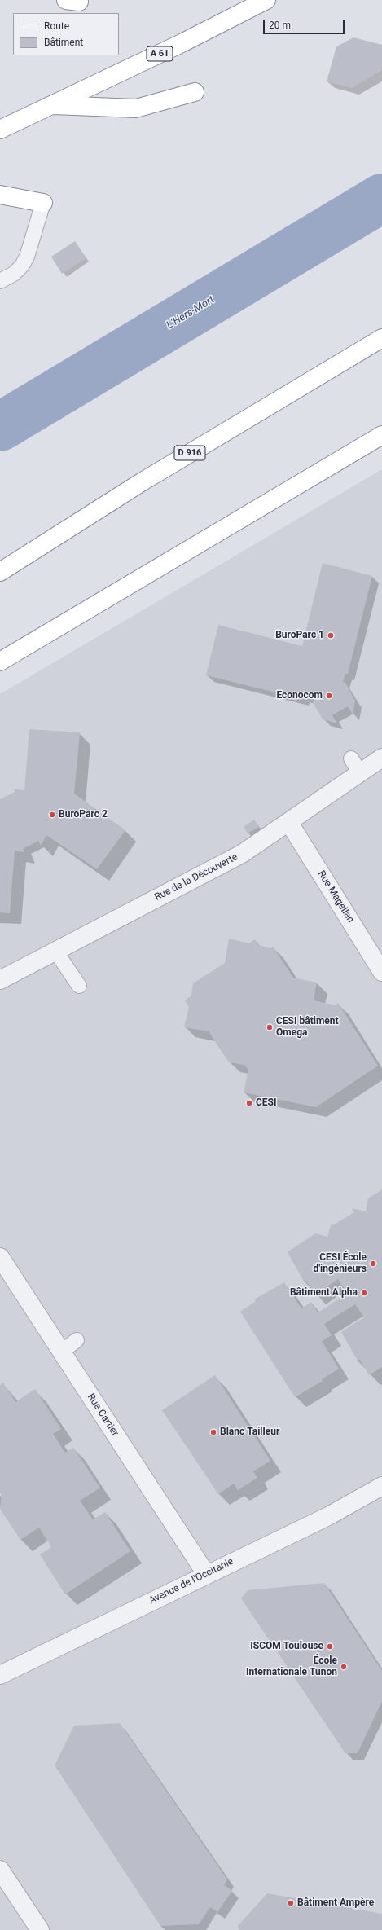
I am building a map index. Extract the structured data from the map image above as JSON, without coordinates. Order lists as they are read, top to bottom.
{
  "streets": {
    "highway": ["A 61", "D 916"],
    "street": [
      "Rue de la Découverte",
      "Rue Magellan",
      "Rue Cartier",
      "Avenue de l'Occitanie"
    ]
  },
  "crossings": [
    ["Rue de la Découverte", "Rue Magellan"],
    ["Rue Cartier", "Avenue de l'Occitanie"]
  ],
  "water": ["L'Hers-Mort"],
  "places": [
    "BuroParc 1",
    "Econocom",
    "BuroParc 2",
    "CESI bâtiment Omega",
    "CESI",
    "CESI École d'ingénieurs",
    "Bâtiment Alpha",
    "Blanc Tailleur",
    "ISCOM Toulouse",
    "École Internationale Tunon",
    "Bâtiment Ampère"
  ],
  "legend": ["Route", "Bâtiment"],
  "scale_bar": "20 m"
}
